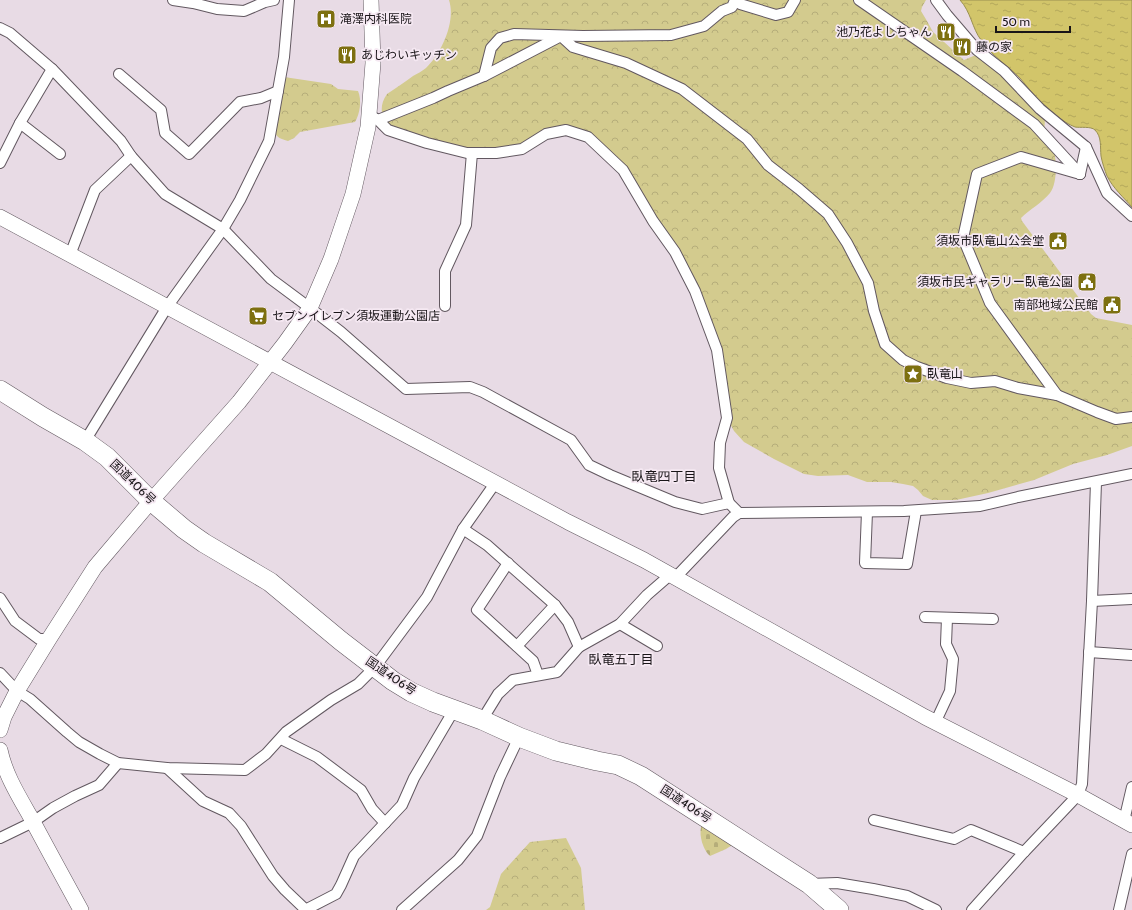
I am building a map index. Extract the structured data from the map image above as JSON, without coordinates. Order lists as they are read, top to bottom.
{
  "streets": {
    "highway": ["国道406号"]
  },
  "districts": ["臥竜四丁目", "臥竜五丁目"],
  "places": {
    "hospital": ["滝澤内科医院"],
    "restaurant": ["池乃花よしちゃん", "藤の家", "あじわいキッチン"],
    "public building": ["須坂市臥竜山公会堂", "須坂市民ギャラリー臥竜公園", "南部地域公民館"],
    "supermarket": ["セブンイレブン須坂運動公園店"],
    "place": ["臥竜山"]
  },
  "scale_bar": "50 m"
}
